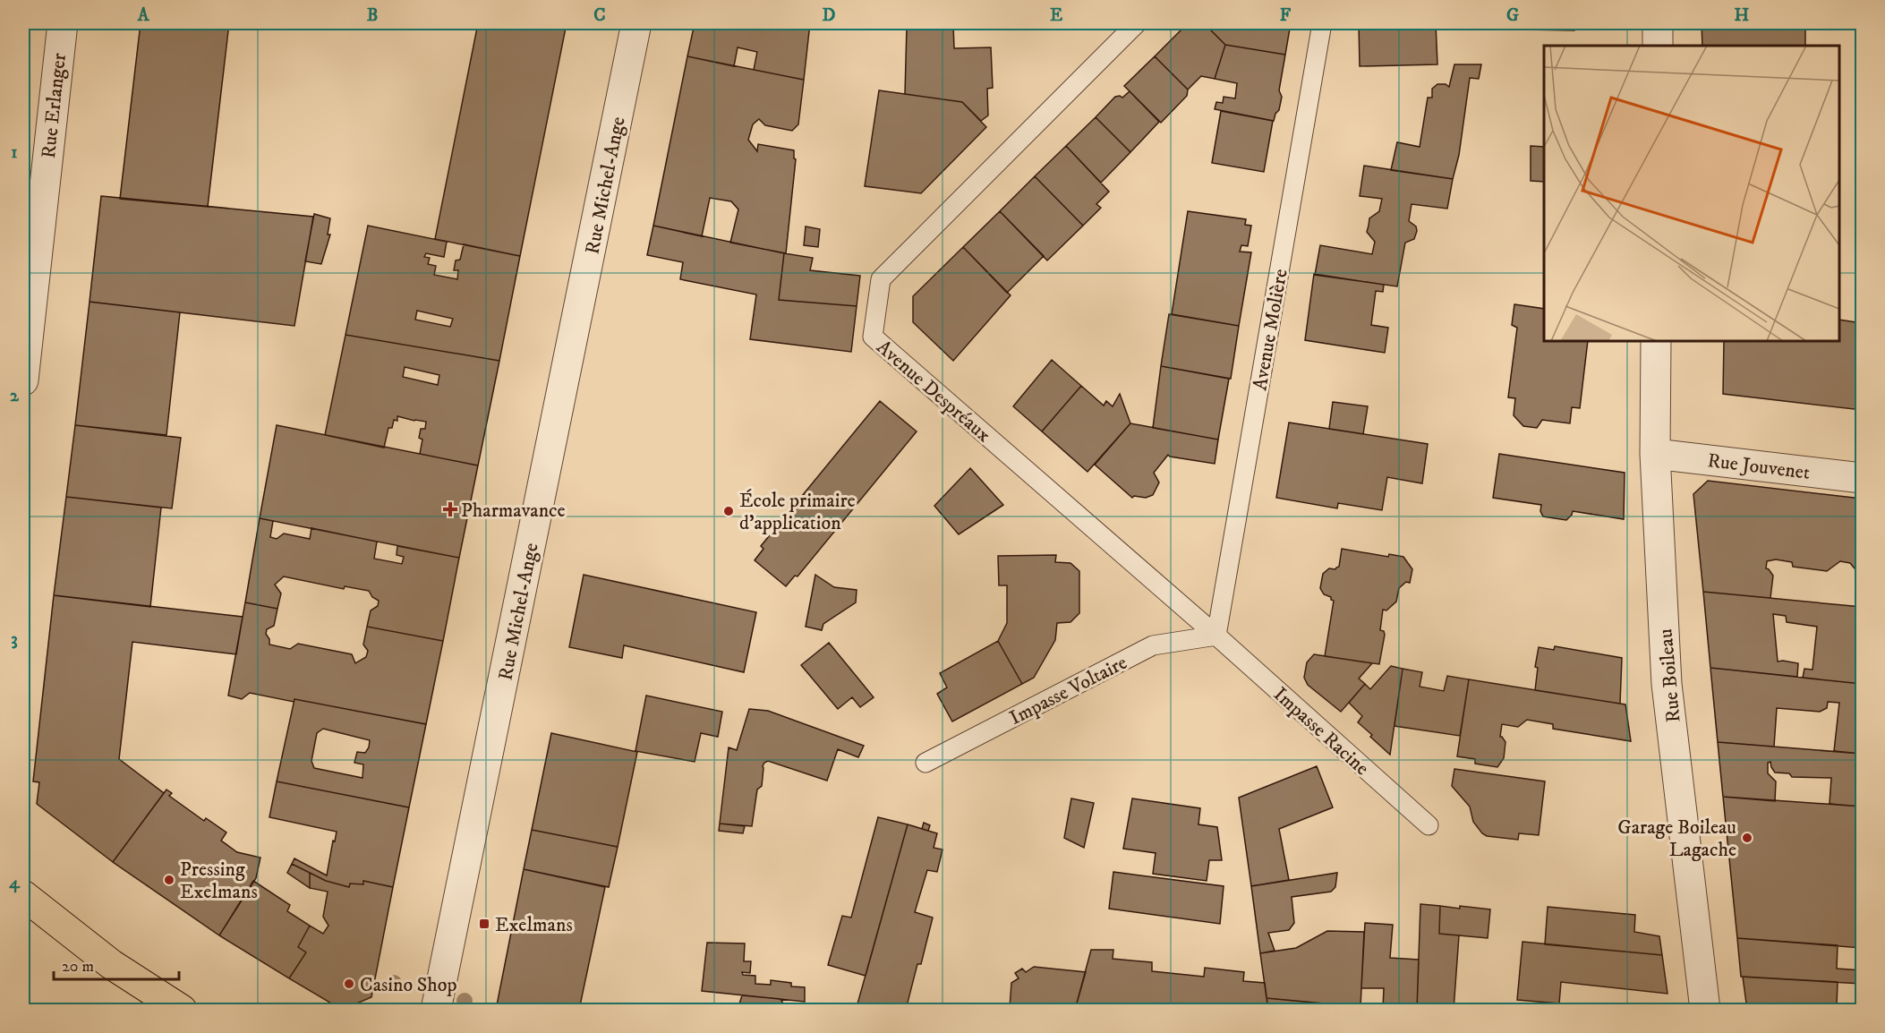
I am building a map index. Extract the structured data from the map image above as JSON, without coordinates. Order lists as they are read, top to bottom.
{
  "streets": {
    "street": [
      "Rue Erlanger",
      "Rue Michel-Ange",
      "Rue Jouvenet",
      "Rue Boileau"
    ],
    "lane": [
      "Avenue Molière",
      "Avenue Despréaux",
      "Impasse Voltaire",
      "Impasse Racine"
    ]
  },
  "crossings": [
    ["Avenue Molière", "Avenue Despréaux"],
    ["Avenue Molière", "Impasse Voltaire"],
    ["Avenue Molière", "Impasse Racine"],
    ["Avenue Despréaux", "Impasse Voltaire"],
    ["Avenue Despréaux", "Impasse Racine"],
    ["Rue Jouvenet", "Rue Boileau"],
    ["Impasse Voltaire", "Impasse Racine"]
  ],
  "places": {
    "health": ["Pharmavance"],
    "other": [
      "École primaire d'application",
      "Garage Boileau Lagache",
      "Pressing Exelmans",
      "Casino Shop"
    ],
    "transit": ["Exelmans"]
  },
  "scale_bar": "20 m",
  "grid": {
    "columns": [
      "A",
      "B",
      "C",
      "D",
      "E",
      "F",
      "G",
      "H"
    ],
    "rows": [
      "1",
      "2",
      "3",
      "4"
    ]
  }
}
